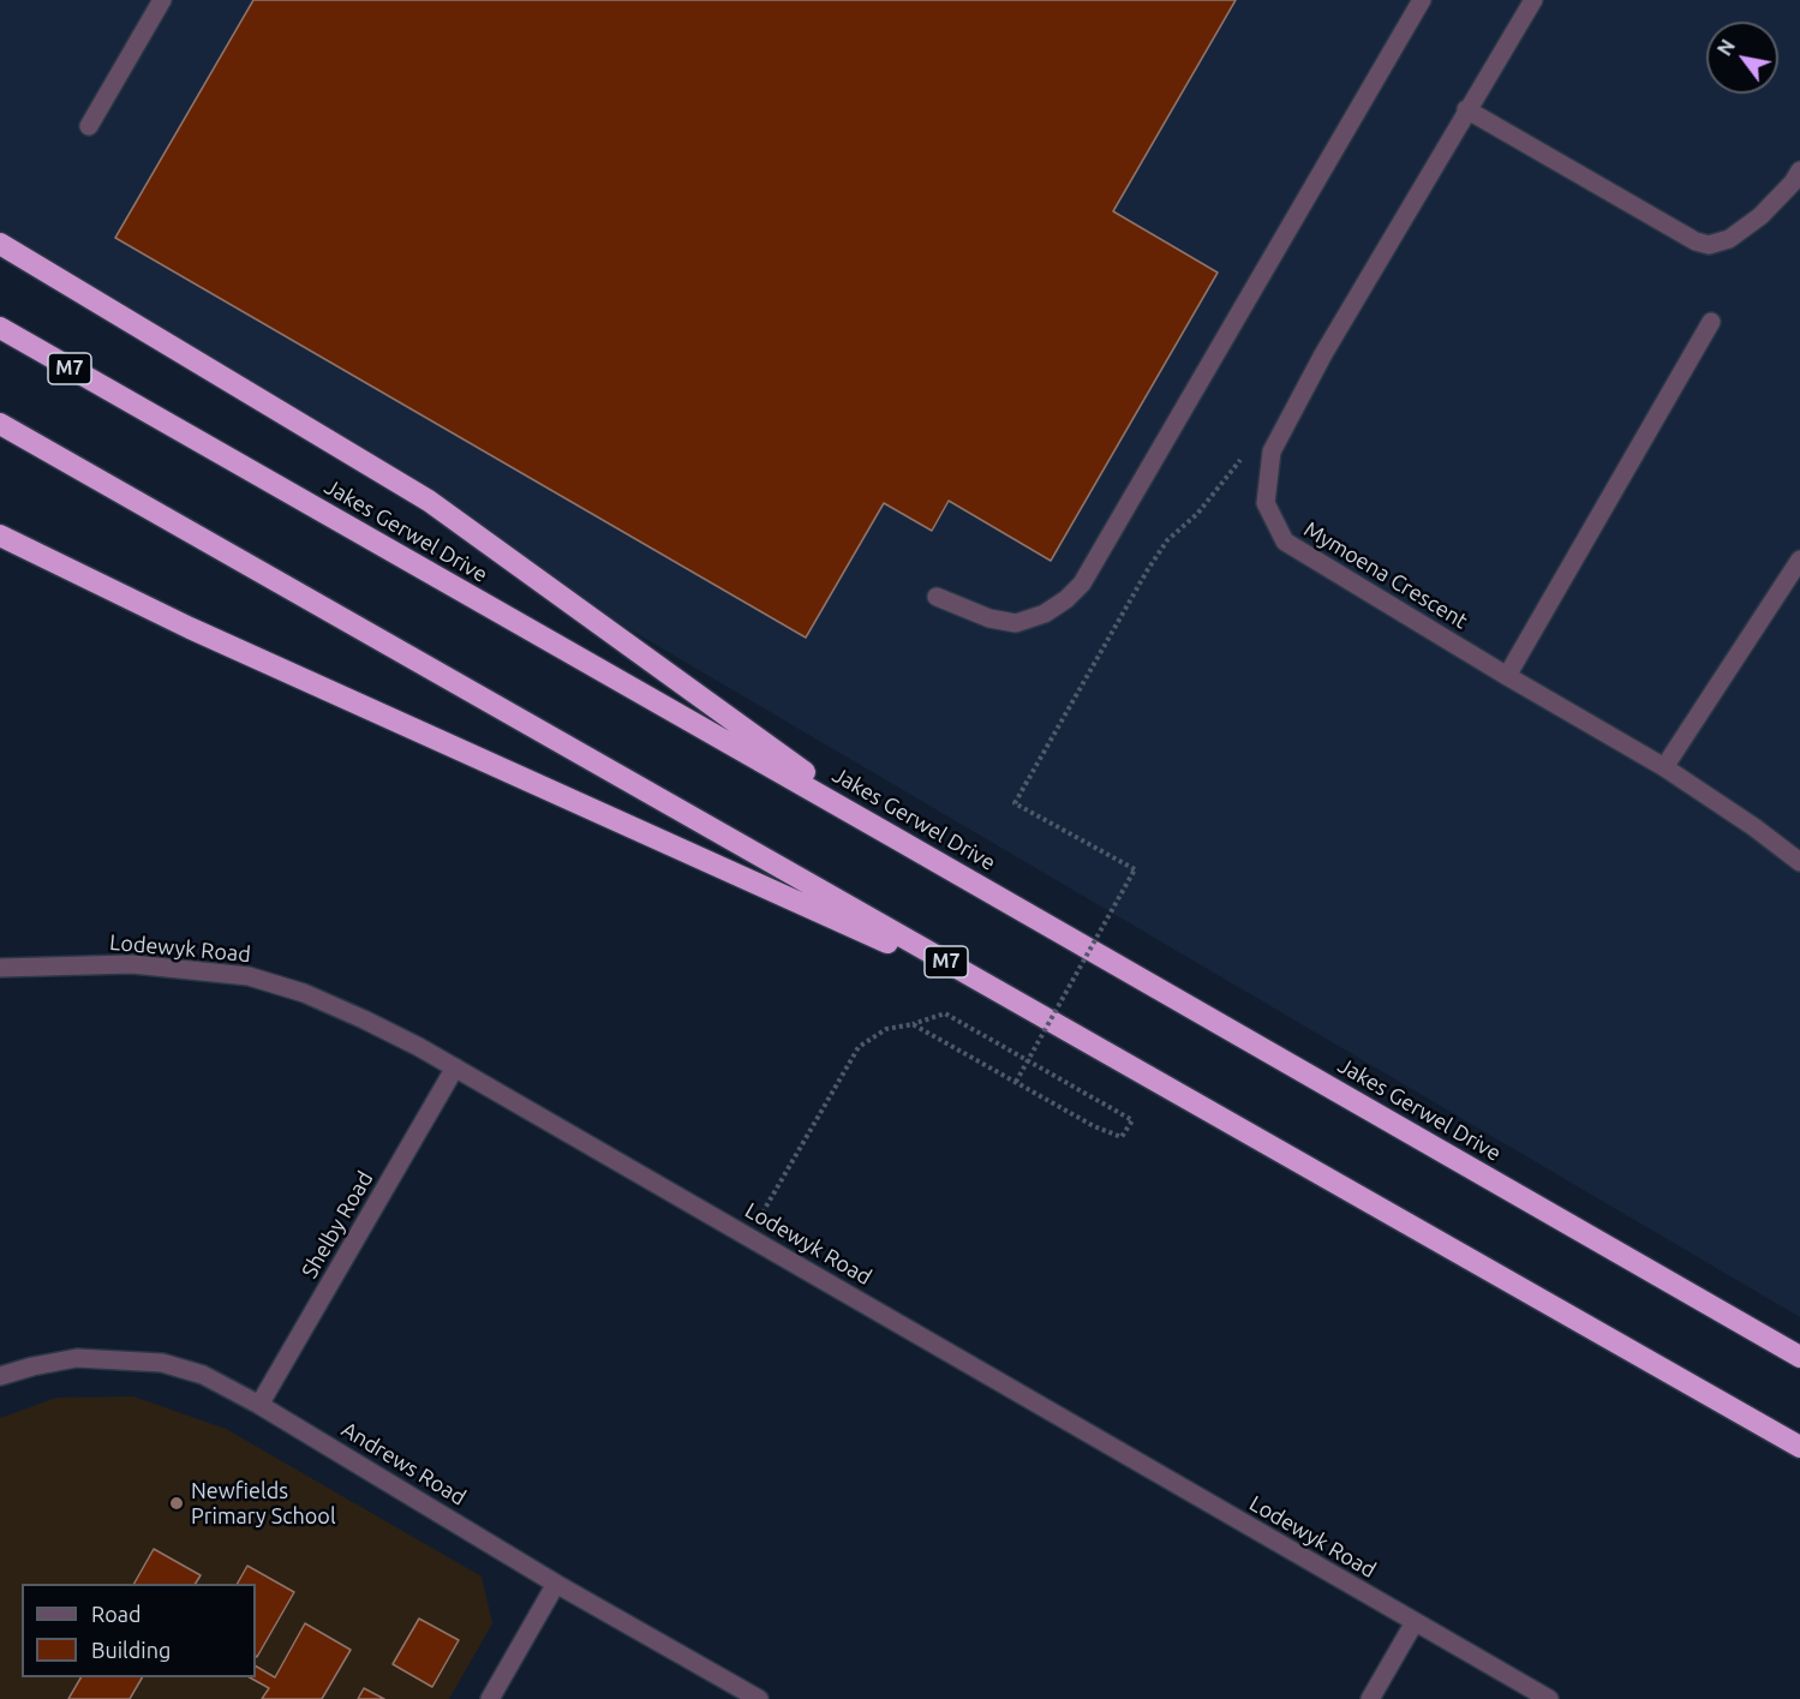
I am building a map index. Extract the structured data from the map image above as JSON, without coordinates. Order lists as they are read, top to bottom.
{
  "streets": {
    "highway": ["M7", "Jakes Gerwel Drive"],
    "street": [
      "Mymoena Crescent",
      "Lodewyk Road",
      "Shelby Road",
      "Andrews Road"
    ]
  },
  "crossings": [
    ["Lodewyk Road", "Shelby Road"],
    ["Shelby Road", "Andrews Road"]
  ],
  "places": ["Newfields Primary School"],
  "legend": ["Road", "Building"],
  "north": "top left"
}
